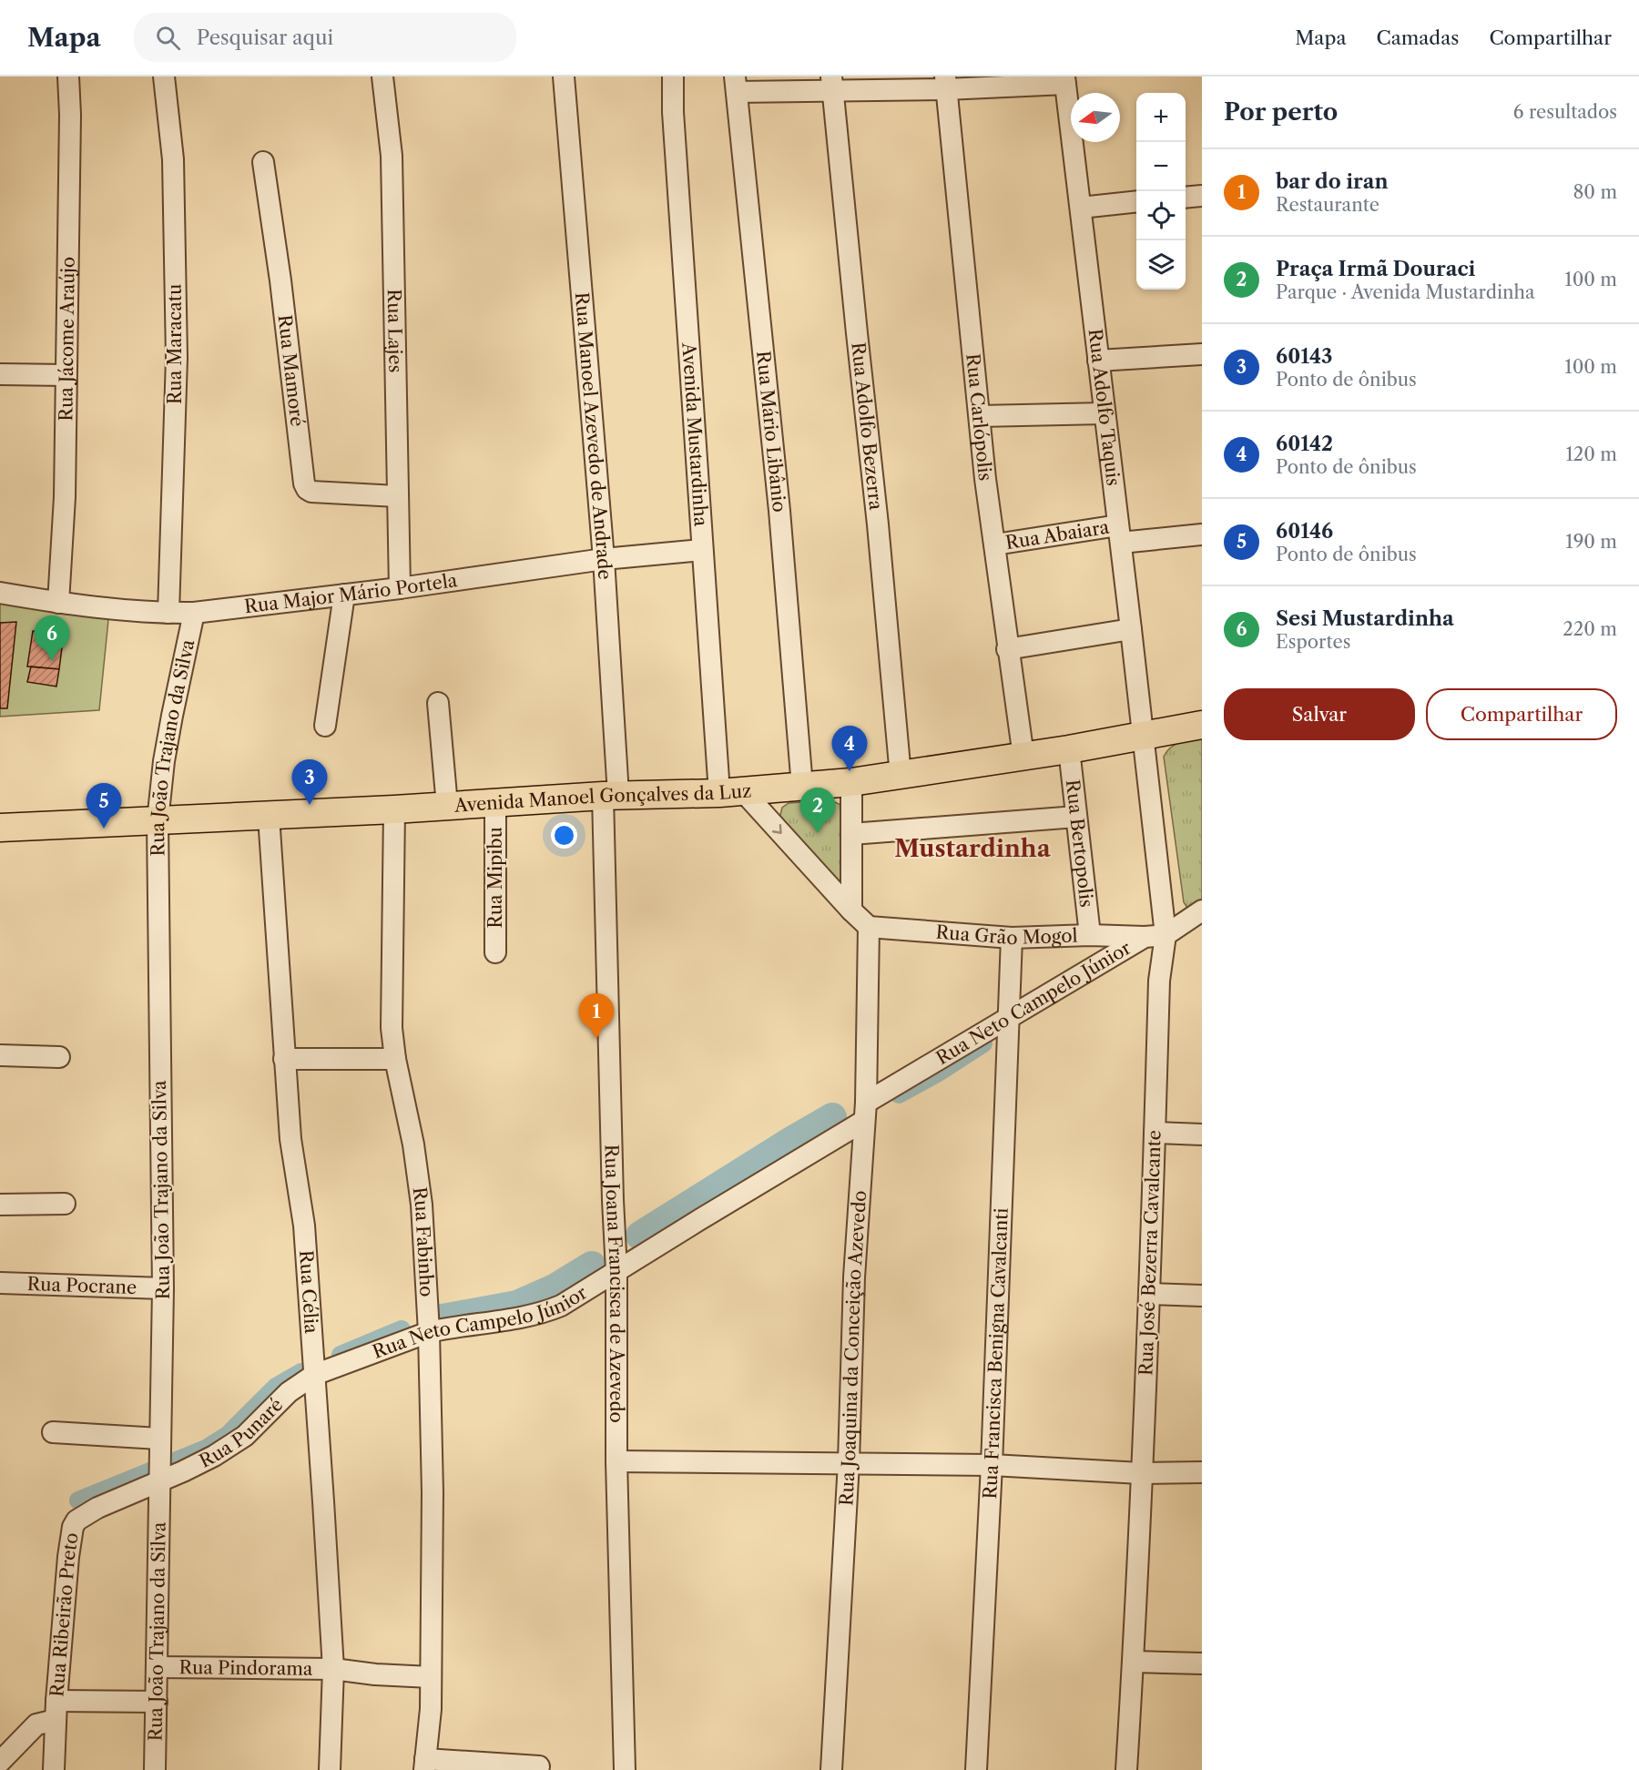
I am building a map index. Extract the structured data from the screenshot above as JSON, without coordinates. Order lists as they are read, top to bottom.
{
  "streets": {
    "main road": ["Avenida Manoel Gonçalves da Luz"],
    "street": [
      "Rua Lajes",
      "Rua Jácome Araújo",
      "Rua Maracatu",
      "Rua Mamoré",
      "Rua Adolfo Taquis",
      "Rua Carlópolis",
      "Rua Adolfo Bezerra",
      "Rua Mário Libânio",
      "Avenida Mustardinha",
      "Rua Manoel Azevedo de Andrade",
      "Rua Abaiara",
      "Rua Major Mário Portela",
      "Rua João Trajano da Silva",
      "Rua Bertopolis",
      "Rua Mipibu",
      "Rua Grão Mogol",
      "Rua Neto Campelo Júnior",
      "Rua Fabinho",
      "Rua José Bezerra Cavalcante",
      "Rua Joana Francisca de Azevedo",
      "Rua Pocrane",
      "Rua Célia",
      "Rua Joaquina da Conceição Azevedo",
      "Rua Francisca Benigna Cavalcanti",
      "Rua Punaré",
      "Rua Ribeirão Preto",
      "Rua Pindorama"
    ]
  },
  "crossings": [
    ["Rua Lajes", "Rua Mamoré"],
    ["Rua Lajes", "Rua Major Mário Portela"],
    ["Rua Jácome Araújo", "Rua Major Mário Portela"],
    ["Rua Maracatu", "Rua Major Mário Portela"],
    ["Rua Adolfo Taquis", "Rua Abaiara"],
    ["Rua Adolfo Taquis", "Avenida Manoel Gonçalves da Luz"],
    ["Rua Adolfo Taquis", "Rua José Bezerra Cavalcante"],
    ["Rua Carlópolis", "Rua Abaiara"],
    ["Rua Carlópolis", "Avenida Manoel Gonçalves da Luz"],
    ["Rua Adolfo Bezerra", "Avenida Manoel Gonçalves da Luz"],
    ["Rua Mário Libânio", "Avenida Manoel Gonçalves da Luz"],
    ["Avenida Mustardinha", "Rua Major Mário Portela"],
    ["Avenida Mustardinha", "Avenida Manoel Gonçalves da Luz"],
    ["Rua Manoel Azevedo de Andrade", "Rua Major Mário Portela"],
    ["Rua Manoel Azevedo de Andrade", "Avenida Manoel Gonçalves da Luz"],
    ["Rua Manoel Azevedo de Andrade", "Rua Joana Francisca de Azevedo"],
    ["Rua Major Mário Portela", "Rua João Trajano da Silva"],
    ["Rua João Trajano da Silva", "Avenida Manoel Gonçalves da Luz"],
    ["Rua João Trajano da Silva", "Rua Pocrane"],
    ["Rua João Trajano da Silva", "Rua Punaré"],
    ["Rua João Trajano da Silva", "Rua Ribeirão Preto"],
    ["Rua João Trajano da Silva", "Rua Pindorama"],
    ["Avenida Manoel Gonçalves da Luz", "Rua Bertopolis"],
    ["Avenida Manoel Gonçalves da Luz", "Rua Mipibu"],
    ["Avenida Manoel Gonçalves da Luz", "Rua Fabinho"],
    ["Avenida Manoel Gonçalves da Luz", "Rua José Bezerra Cavalcante"],
    ["Avenida Manoel Gonçalves da Luz", "Rua Joana Francisca de Azevedo"],
    ["Avenida Manoel Gonçalves da Luz", "Rua Célia"],
    ["Rua Bertopolis", "Rua Grão Mogol"],
    ["Rua Grão Mogol", "Rua Neto Campelo Júnior"],
    ["Rua Grão Mogol", "Rua Joaquina da Conceição Azevedo"],
    ["Rua Grão Mogol", "Rua Francisca Benigna Cavalcanti"],
    ["Rua Neto Campelo Júnior", "Rua Fabinho"],
    ["Rua Neto Campelo Júnior", "Rua José Bezerra Cavalcante"],
    ["Rua Neto Campelo Júnior", "Rua Joana Francisca de Azevedo"],
    ["Rua Neto Campelo Júnior", "Rua Célia"],
    ["Rua Neto Campelo Júnior", "Rua Joaquina da Conceição Azevedo"],
    ["Rua Neto Campelo Júnior", "Rua Francisca Benigna Cavalcanti"],
    ["Rua Neto Campelo Júnior", "Rua Punaré"],
    ["Rua Célia", "Rua Punaré"],
    ["Rua Célia", "Rua Pindorama"],
    ["Rua Punaré", "Rua Ribeirão Preto"]
  ],
  "districts": ["Mustardinha"],
  "north": "left",
  "page": {
    "header": "Mapa",
    "search": "Pesquisar aqui",
    "nav": ["Mapa", "Camadas", "Compartilhar"],
    "heading": ["Por perto", "6 resultados"],
    "map_buttons": ["+", "−"],
    "list": [
      {
        "mark": "1",
        "name": "bar do iran",
        "note": "Restaurante",
        "value": "80 m"
      },
      {
        "mark": "2",
        "name": "Praça Irmã Douraci",
        "note": "Parque · Avenida Mustardinha",
        "value": "100 m"
      },
      {
        "mark": "3",
        "name": "60143",
        "note": "Ponto de ônibus",
        "value": "100 m"
      },
      {
        "mark": "4",
        "name": "60142",
        "note": "Ponto de ônibus",
        "value": "120 m"
      },
      {
        "mark": "5",
        "name": "60146",
        "note": "Ponto de ônibus",
        "value": "190 m"
      },
      {
        "mark": "6",
        "name": "Sesi Mustardinha",
        "note": "Esportes",
        "value": "220 m"
      }
    ],
    "pins": [
      "6",
      "4",
      "3",
      "5",
      "2",
      "1"
    ],
    "buttons": ["Salvar", "Compartilhar"]
  }
}
